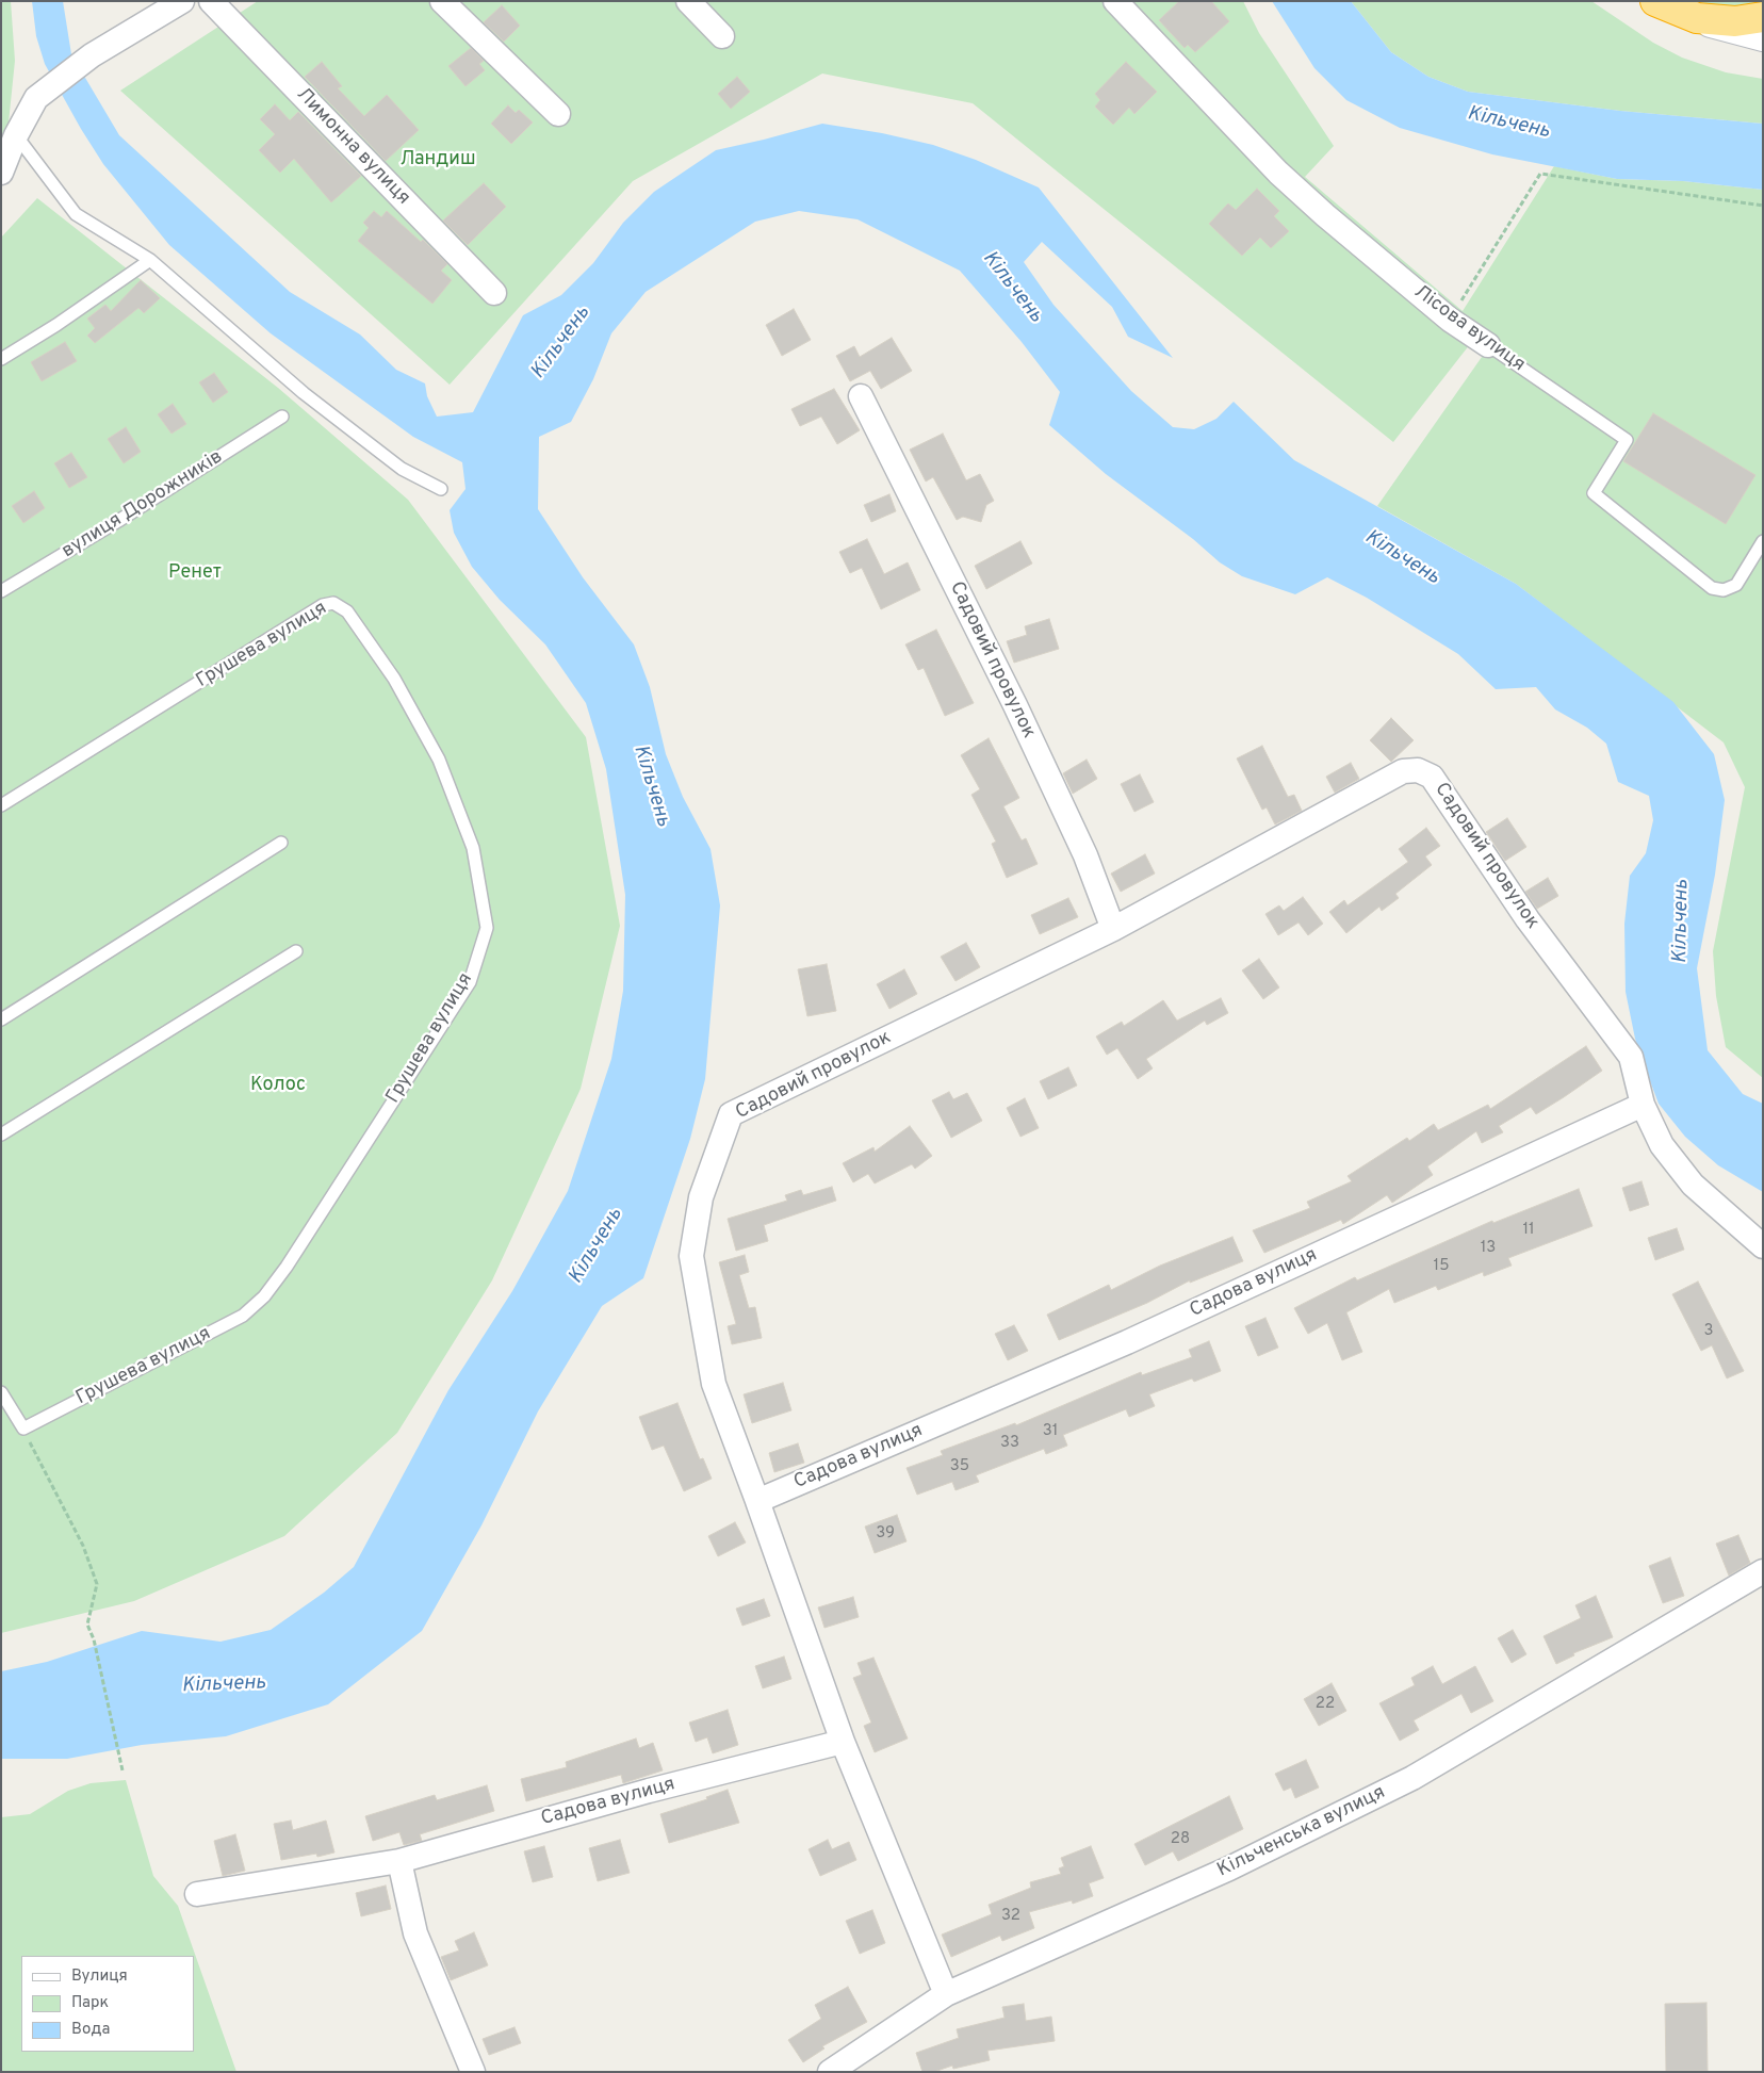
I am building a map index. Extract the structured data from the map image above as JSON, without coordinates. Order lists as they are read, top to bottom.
{
  "streets": {
    "street": [
      "Лимонна вулиця",
      "Лісова вулиця",
      "Садовий провулок",
      "Садова вулиця",
      "Кільченська вулиця"
    ],
    "lane": ["вулиця Дорожників", "Грушева вулиця"]
  },
  "crossings": [
    ["Садовий провулок", "Садова вулиця"]
  ],
  "water": ["Кільчень"],
  "parks": ["Ландиш", "Ренет", "Колос"],
  "house_numbers": [
    "11",
    "13",
    "15",
    "3",
    "31",
    "33",
    "35",
    "39",
    "22",
    "28",
    "32"
  ],
  "legend": ["Вулиця", "Парк", "Вода"]
}
